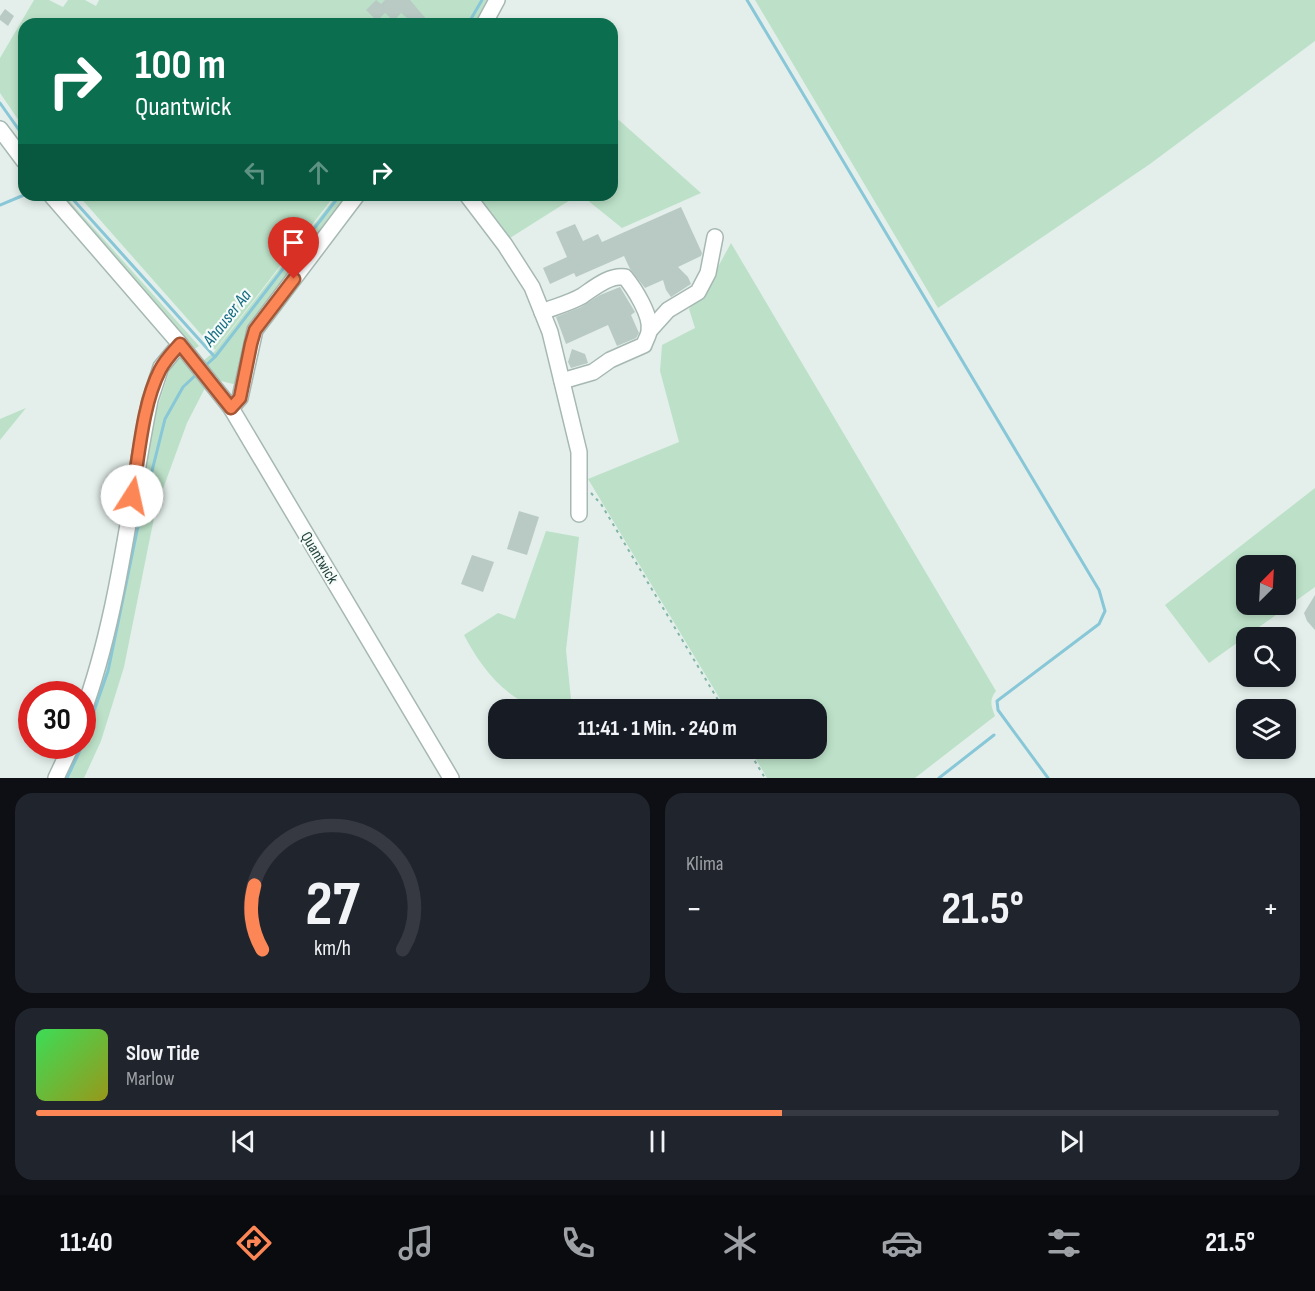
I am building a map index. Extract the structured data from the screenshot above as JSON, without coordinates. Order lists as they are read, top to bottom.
{
  "streets": {
    "street": ["Quantwick"]
  },
  "water": ["Ahauser Aa"],
  "north": "top right",
  "page": {
    "turn": ["100 m", "Quantwick"],
    "limit": "30",
    "trip": "11:41 · 1 Min. · 240 m",
    "tile": "Klima",
    "heat": ["−", "21.5°", "+"],
    "song": ["Slow Tide", "Marlow"],
    "tabs": ["11:40", "21.5°"],
    "gauge": ["27", "km/h"]
  }
}
